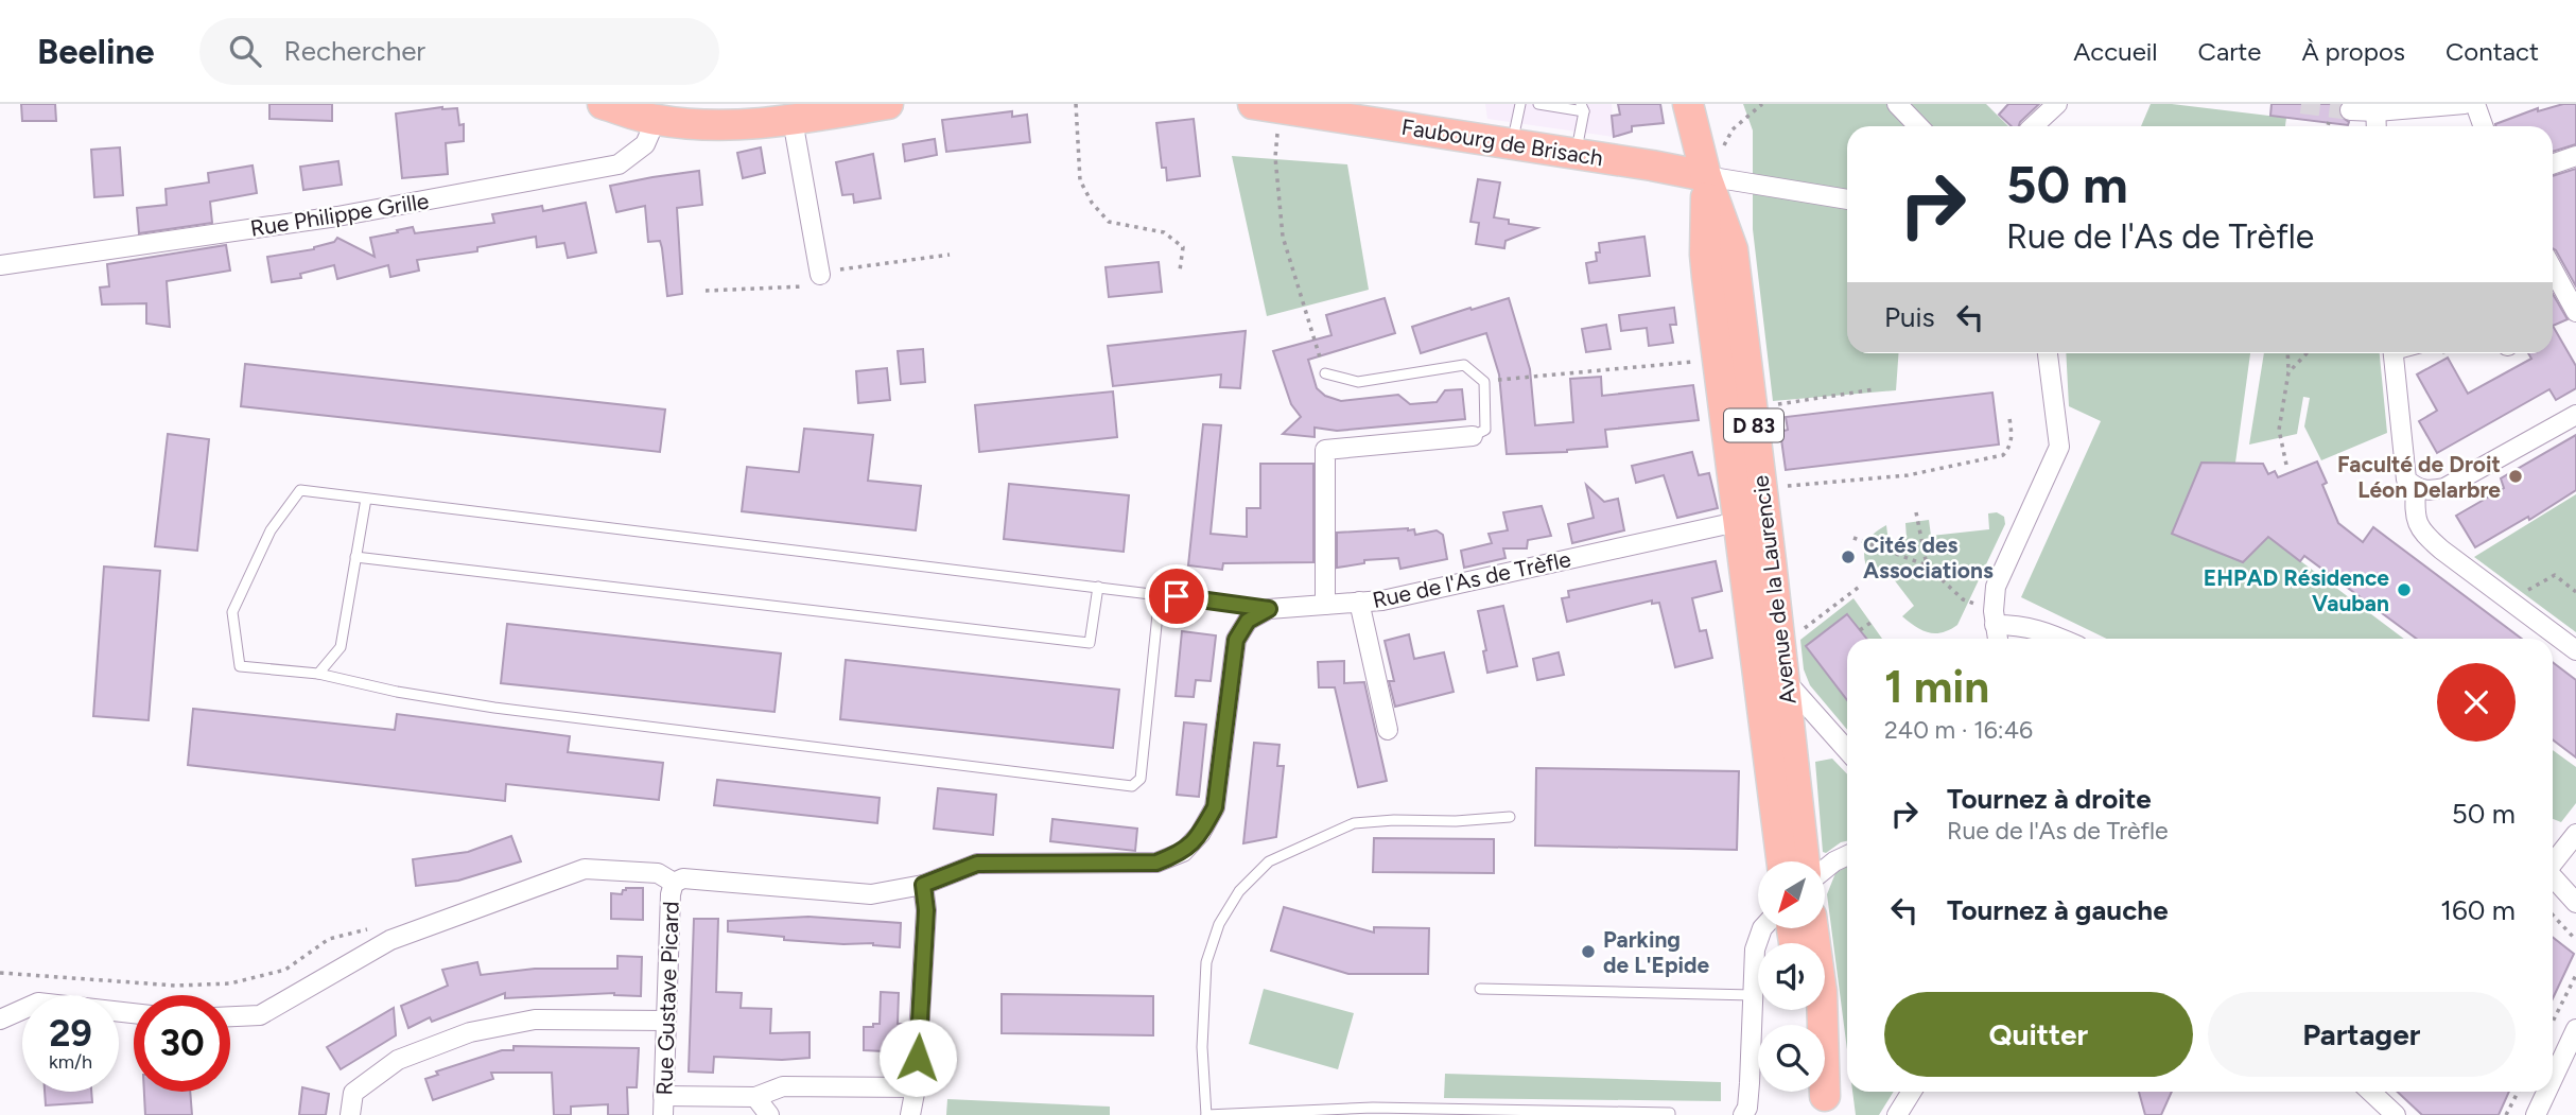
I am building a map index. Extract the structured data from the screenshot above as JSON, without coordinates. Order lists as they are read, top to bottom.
{
  "streets": {
    "main road": ["Faubourg de Brisach", "D 83", "Avenue de la Laurencie"],
    "street": ["Rue Philippe Grille", "Rue de l'As de Trèfle", "Rue Gustave Picard"]
  },
  "crossings": [
    ["Faubourg de Brisach", "Avenue de la Laurencie"],
    ["Rue de l'As de Trèfle", "Avenue de la Laurencie"]
  ],
  "places": [
    "Faculté de Droit Léon Delarbre",
    "Cités des Associations",
    "EHPAD Résidence Vauban",
    "Parking de L'Epide"
  ],
  "north": "bottom left",
  "page": {
    "header": "Beeline",
    "search": "Rechercher",
    "nav": [
      "Accueil",
      "Carte",
      "À propos",
      "Contact"
    ],
    "turn": ["50 m", "Rue de l'As de Trèfle"],
    "then": "Puis",
    "heading": ["1 min", "240 m · 16:46"],
    "list": [
      {
        "name": "Tournez à droite",
        "note": "Rue de l'As de Trèfle",
        "value": "50 m"
      },
      {
        "name": "Tournez à gauche",
        "value": "160 m"
      }
    ],
    "buttons": ["Quitter", "Partager"],
    "speed": "29 km/h",
    "limit": "30"
  }
}
